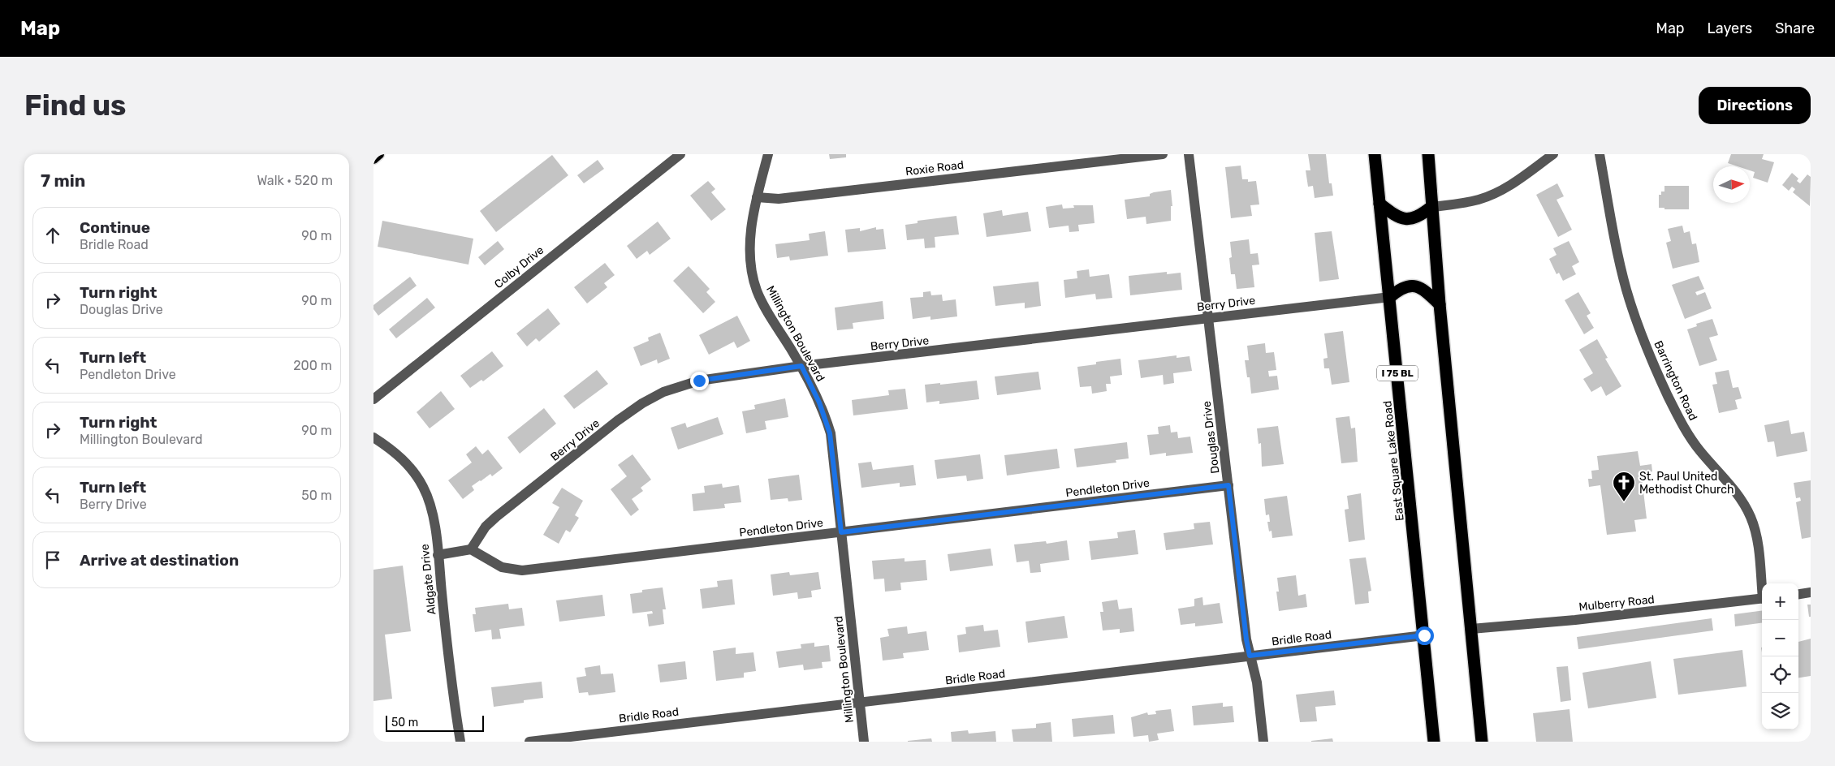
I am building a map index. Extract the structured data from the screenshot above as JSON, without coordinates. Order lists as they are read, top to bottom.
{
  "streets": {
    "highway": ["I 75 BL", "East Square Lake Road"],
    "street": [
      "Roxie Road",
      "Colby Drive",
      "Berry Drive",
      "Millington Boulevard",
      "Barrington Road",
      "Douglas Drive",
      "Pendleton Drive",
      "Aldgate Drive",
      "Mulberry Road",
      "Bridle Road"
    ]
  },
  "crossings": [
    ["Roxie Road", "Millington Boulevard"],
    ["Berry Drive", "Millington Boulevard"],
    ["Berry Drive", "Douglas Drive"],
    ["Berry Drive", "East Square Lake Road"],
    ["Berry Drive", "Pendleton Drive"],
    ["Millington Boulevard", "Pendleton Drive"],
    ["Millington Boulevard", "Bridle Road"],
    ["Douglas Drive", "Pendleton Drive"],
    ["Douglas Drive", "Bridle Road"],
    ["East Square Lake Road", "Bridle Road"]
  ],
  "places": {
    "church": ["St. Paul United Methodist Church"]
  },
  "scale_bar": "50 m",
  "north": "right",
  "page": {
    "header": "Map",
    "nav": ["Map", "Layers", "Share"],
    "buttons": "Directions",
    "title": "Find us",
    "heading": ["7 min", "Walk · 520 m"],
    "list": [
      ["Continue", "Bridle Road", "90 m"],
      ["Turn right", "Douglas Drive", "90 m"],
      ["Turn left", "Pendleton Drive", "200 m"],
      ["Turn right", "Millington Boulevard", "90 m"],
      ["Turn left", "Berry Drive", "50 m"],
      "Arrive at destination"
    ],
    "map_buttons": ["+", "−"],
    "scale": "50 m"
  }
}
